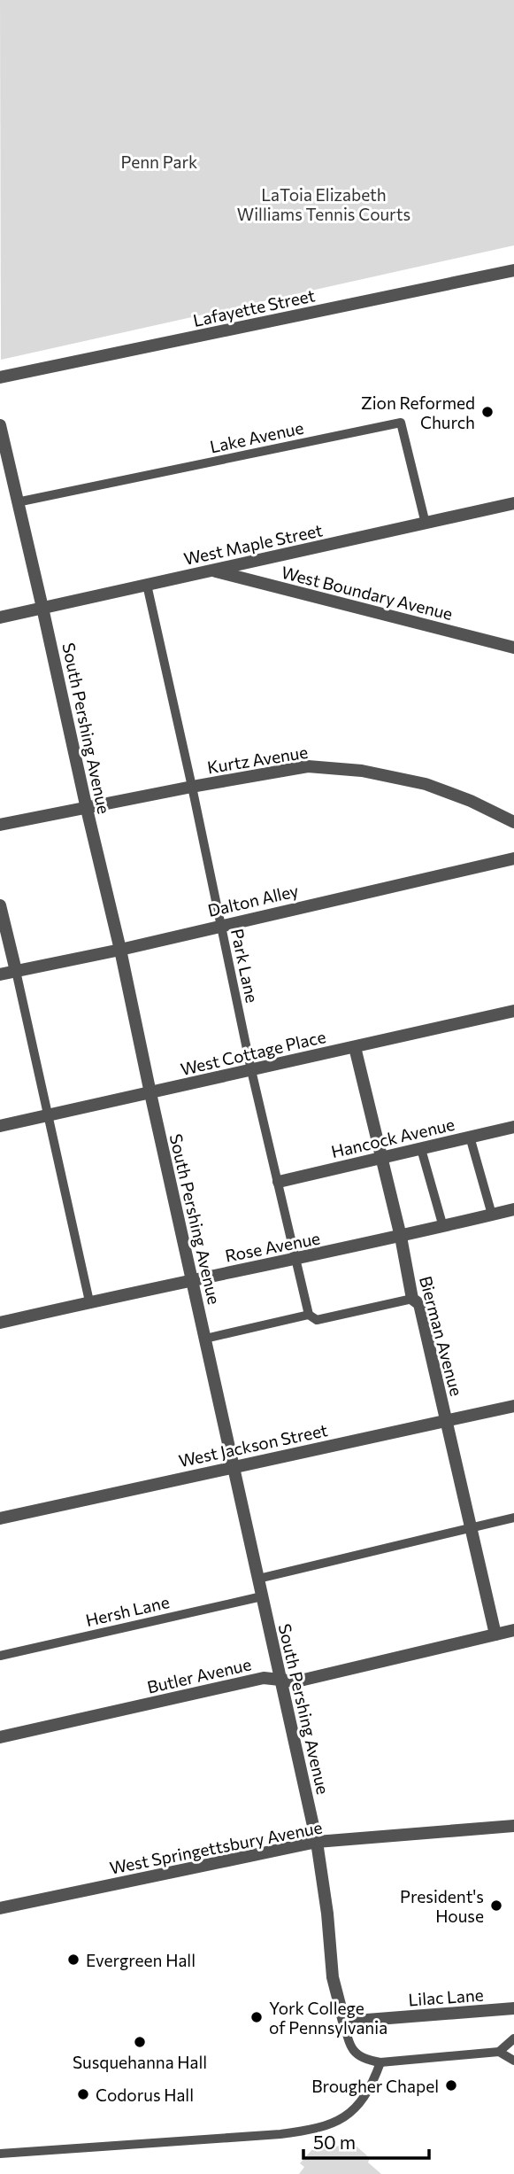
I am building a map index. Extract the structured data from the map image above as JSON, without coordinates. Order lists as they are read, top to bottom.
{
  "streets": {
    "street": [
      "Lafayette Street",
      "West Maple Street",
      "West Boundary Avenue",
      "South Pershing Avenue",
      "Kurtz Avenue",
      "Dalton Alley",
      "West Cottage Place",
      "Hancock Avenue",
      "Rose Avenue",
      "Bierman Avenue",
      "West Jackson Street",
      "Butler Avenue",
      "West Springettsbury Avenue",
      "Lilac Lane"
    ],
    "lane": ["Lake Avenue", "Park Lane", "Hersh Lane"]
  },
  "crossings": [
    ["Lake Avenue", "West Maple Street"],
    ["Lake Avenue", "South Pershing Avenue"],
    ["West Maple Street", "West Boundary Avenue"],
    ["West Maple Street", "South Pershing Avenue"],
    ["West Maple Street", "Park Lane"],
    ["South Pershing Avenue", "Kurtz Avenue"],
    ["South Pershing Avenue", "Dalton Alley"],
    ["South Pershing Avenue", "West Cottage Place"],
    ["South Pershing Avenue", "Rose Avenue"],
    ["South Pershing Avenue", "West Jackson Street"],
    ["South Pershing Avenue", "Hersh Lane"],
    ["South Pershing Avenue", "Butler Avenue"],
    ["South Pershing Avenue", "West Springettsbury Avenue"],
    ["South Pershing Avenue", "Lilac Lane"],
    ["Kurtz Avenue", "Park Lane"],
    ["Dalton Alley", "Park Lane"],
    ["Park Lane", "West Cottage Place"],
    ["Park Lane", "Hancock Avenue"],
    ["Park Lane", "Rose Avenue"],
    ["West Cottage Place", "Bierman Avenue"],
    ["Hancock Avenue", "Bierman Avenue"],
    ["Rose Avenue", "Bierman Avenue"],
    ["Bierman Avenue", "West Jackson Street"],
    ["Bierman Avenue", "Butler Avenue"]
  ],
  "parks": ["Penn Park", "LaToia Elizabeth Williams Tennis Courts"],
  "places": [
    "Zion Reformed Church",
    "President's House",
    "Evergreen Hall",
    "York College of Pennsylvania",
    "Susquehanna Hall",
    "Brougher Chapel",
    "Codorus Hall"
  ],
  "scale_bar": "50 m"
}
